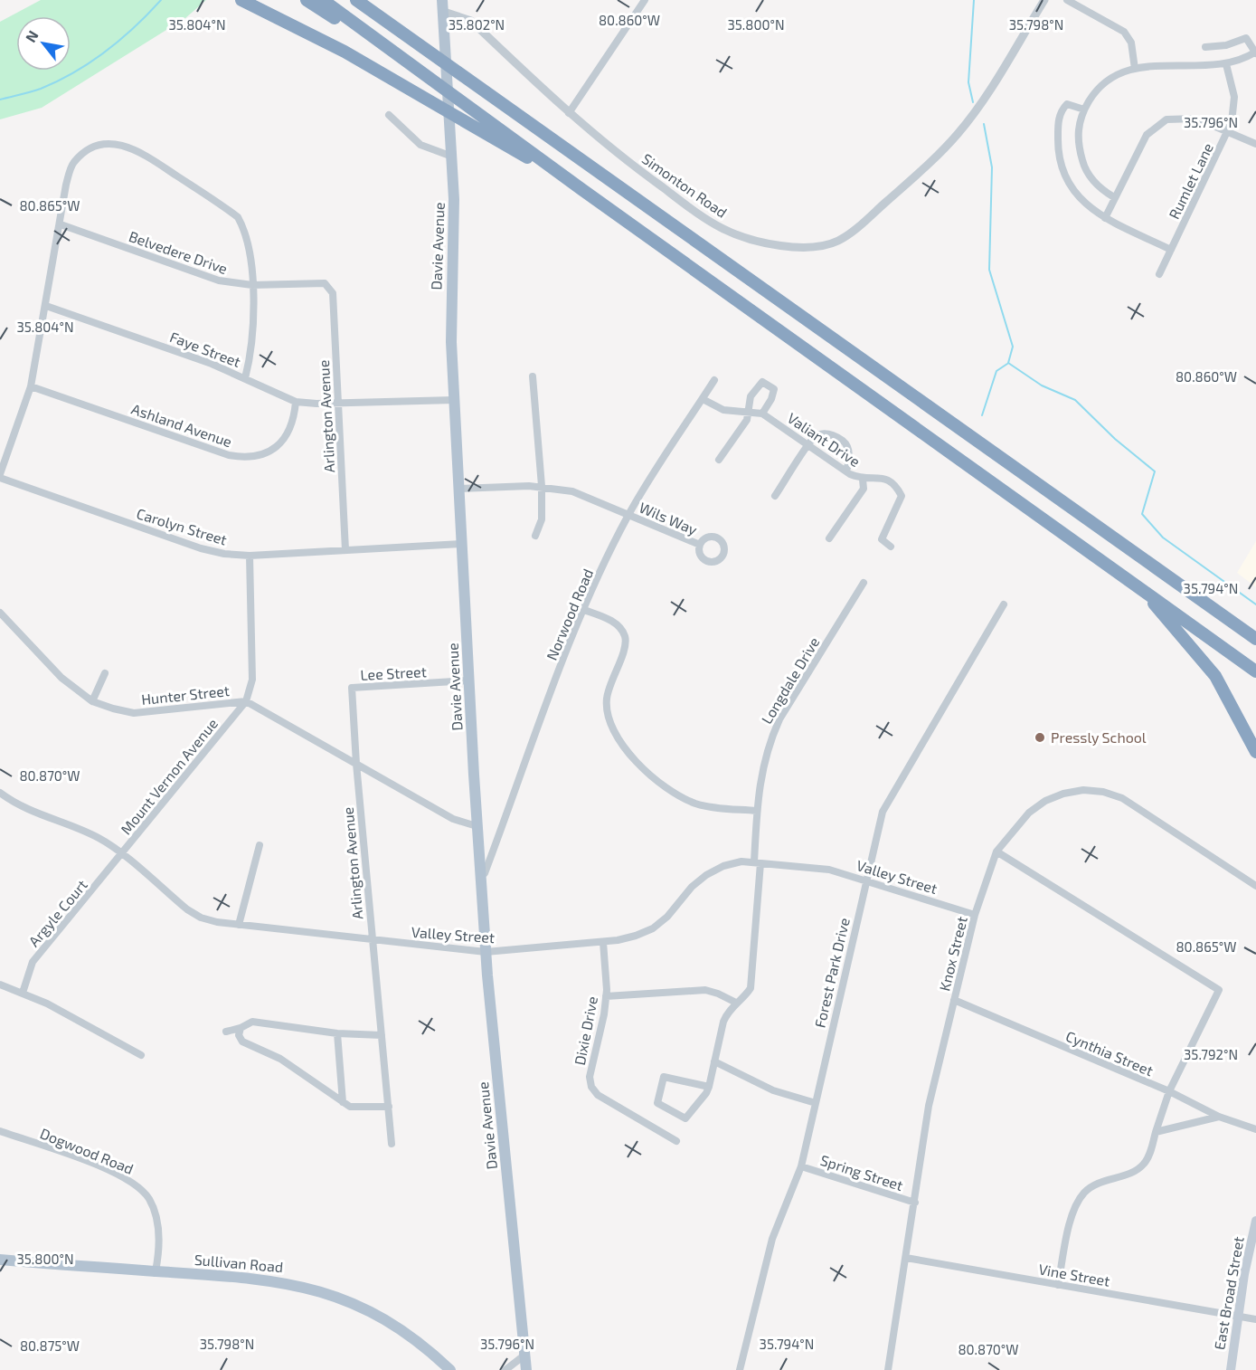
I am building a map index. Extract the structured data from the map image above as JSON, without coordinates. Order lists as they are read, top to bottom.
{
  "streets": {
    "main road": ["Davie Avenue", "Sullivan Road", "East Broad Street"],
    "street": [
      "Rumlet Lane",
      "Simonton Road",
      "Belvedere Drive",
      "Faye Street",
      "Arlington Avenue",
      "Ashland Avenue",
      "Valiant Drive",
      "Wils Way",
      "Carolyn Street",
      "Norwood Road",
      "Lee Street",
      "Longdale Drive",
      "Hunter Street",
      "Mount Vernon Avenue",
      "Valley Street",
      "Argyle Court",
      "Knox Street",
      "Forest Park Drive",
      "Dixie Drive",
      "Cynthia Street",
      "Dogwood Road",
      "Spring Street",
      "Vine Street"
    ]
  },
  "crossings": [
    ["Simonton Road", "Davie Avenue"],
    ["Davie Avenue", "Faye Street"],
    ["Davie Avenue", "Wils Way"],
    ["Davie Avenue", "Carolyn Street"],
    ["Davie Avenue", "Norwood Road"],
    ["Davie Avenue", "Lee Street"],
    ["Davie Avenue", "Hunter Street"],
    ["Davie Avenue", "Valley Street"],
    ["Belvedere Drive", "Arlington Avenue"],
    ["Faye Street", "Arlington Avenue"],
    ["Faye Street", "Ashland Avenue"],
    ["Arlington Avenue", "Carolyn Street"],
    ["Arlington Avenue", "Lee Street"],
    ["Arlington Avenue", "Hunter Street"],
    ["Arlington Avenue", "Valley Street"],
    ["Valiant Drive", "Norwood Road"],
    ["Wils Way", "Norwood Road"],
    ["Carolyn Street", "Mount Vernon Avenue"],
    ["Longdale Drive", "Valley Street"],
    ["Hunter Street", "Mount Vernon Avenue"],
    ["Mount Vernon Avenue", "Valley Street"],
    ["Mount Vernon Avenue", "Argyle Court"],
    ["Valley Street", "Argyle Court"],
    ["Valley Street", "Knox Street"],
    ["Valley Street", "Forest Park Drive"],
    ["Valley Street", "Dixie Drive"],
    ["Knox Street", "Cynthia Street"],
    ["Knox Street", "Spring Street"],
    ["Knox Street", "Vine Street"],
    ["Forest Park Drive", "Spring Street"],
    ["Dogwood Road", "Sullivan Road"],
    ["Vine Street", "East Broad Street"]
  ],
  "places": ["Pressly School"],
  "north": "top left",
  "coordinates": [
    "80.860°W",
    "35.804°N",
    "35.802°N",
    "35.800°N",
    "35.798°N",
    "35.796°N",
    "80.865°W",
    "35.794°N",
    "80.870°W",
    "35.792°N",
    "80.875°W"
  ]
}
